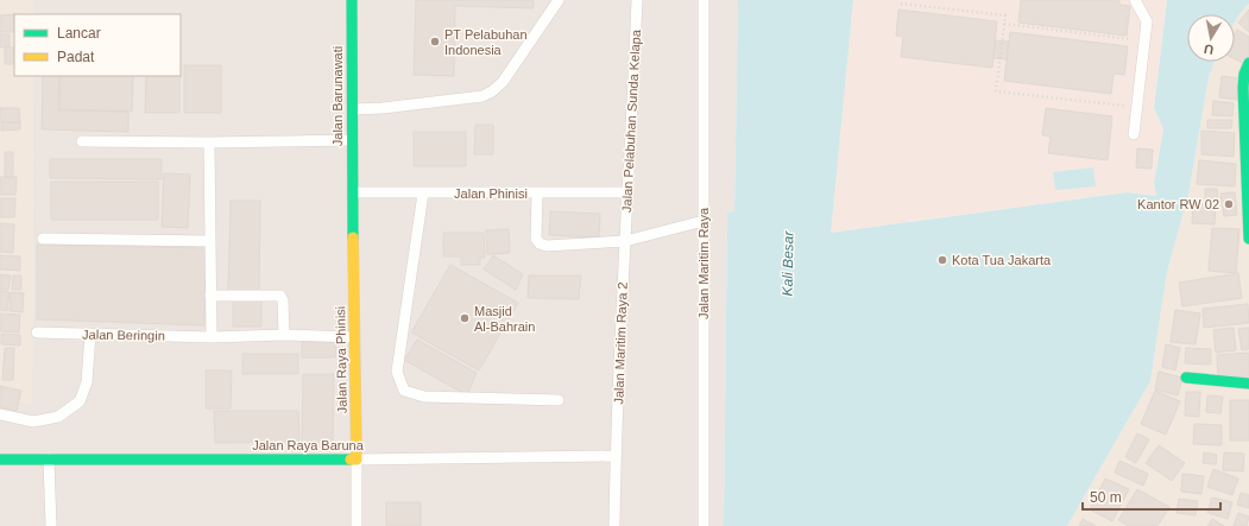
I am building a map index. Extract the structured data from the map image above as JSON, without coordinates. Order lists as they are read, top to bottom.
{
  "streets": {
    "street": ["Jalan Barunawati", "Jalan Raya Phinisi", "Jalan Raya Baruna"],
    "lane": [
      "Jalan Pelabuhan Sunda Kelapa",
      "Jalan Phinisi",
      "Jalan Maritim Raya",
      "Jalan Beringin",
      "Jalan Maritim Raya 2"
    ]
  },
  "crossings": [
    ["Jalan Barunawati", "Jalan Phinisi"],
    ["Jalan Barunawati", "Jalan Raya Phinisi"],
    ["Jalan Pelabuhan Sunda Kelapa", "Jalan Phinisi"],
    ["Jalan Pelabuhan Sunda Kelapa", "Jalan Maritim Raya 2"],
    ["Jalan Phinisi", "Jalan Raya Phinisi"],
    ["Jalan Beringin", "Jalan Raya Phinisi"],
    ["Jalan Maritim Raya 2", "Jalan Raya Baruna"],
    ["Jalan Raya Phinisi", "Jalan Raya Baruna"]
  ],
  "water": ["Kali Besar"],
  "places": [
    "PT Pelabuhan Indonesia",
    "Kantor RW 02",
    "Kota Tua Jakarta",
    "Masjid Al-Bahrain"
  ],
  "legend": ["Lancar", "Padat"],
  "scale_bar": "50 m",
  "north": "bottom"
}
